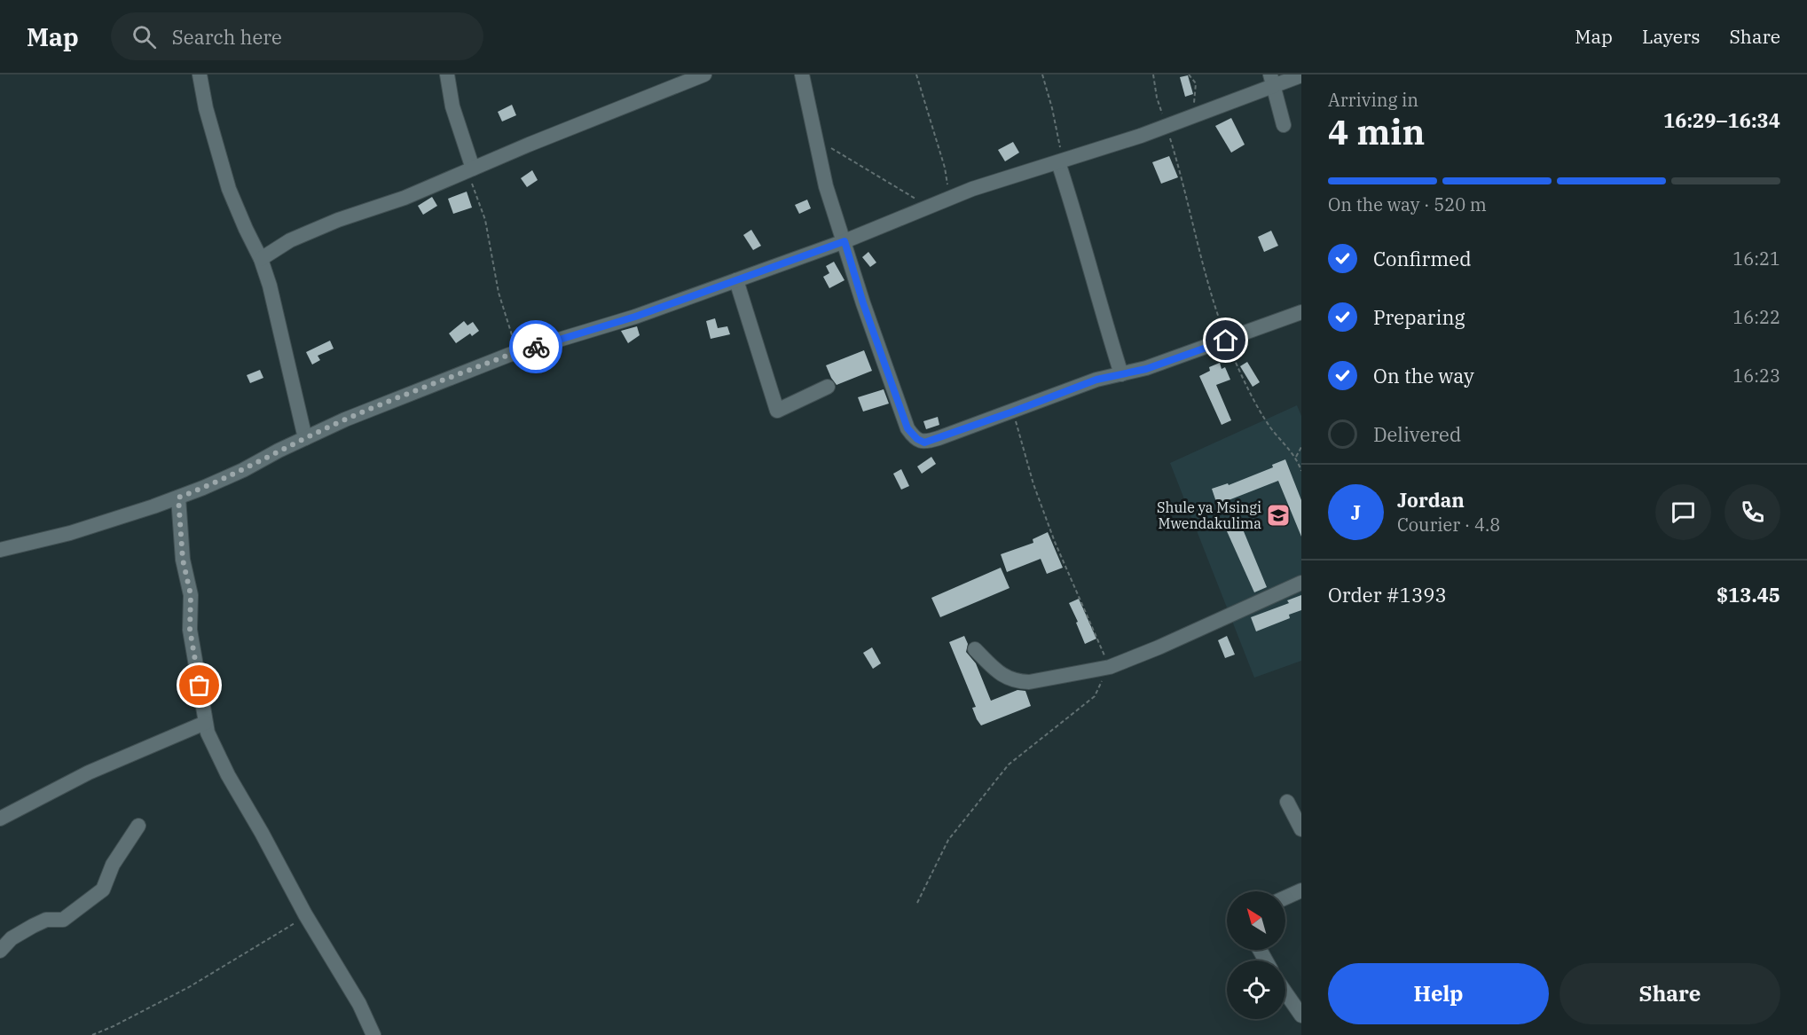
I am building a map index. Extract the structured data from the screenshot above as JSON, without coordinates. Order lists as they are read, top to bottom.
{
  "places": {
    "school or university": ["Shule ya Msingi Mwendakulima"]
  },
  "north": "top left",
  "page": {
    "header": "Map",
    "search": "Search here",
    "nav": ["Map", "Layers", "Share"],
    "heading": ["4 min", "Arriving in", "16:29–16:34"],
    "panel": [
      "Jordan",
      "Courier · 4.8",
      "Order #1393",
      "$13.45"
    ],
    "bar": "On the way · 520 m",
    "list": [
      ["Confirmed", "16:21"],
      ["Preparing", "16:22"],
      ["On the way", "16:23"],
      "Delivered"
    ],
    "round": "J",
    "buttons": ["Help", "Share"]
  }
}
